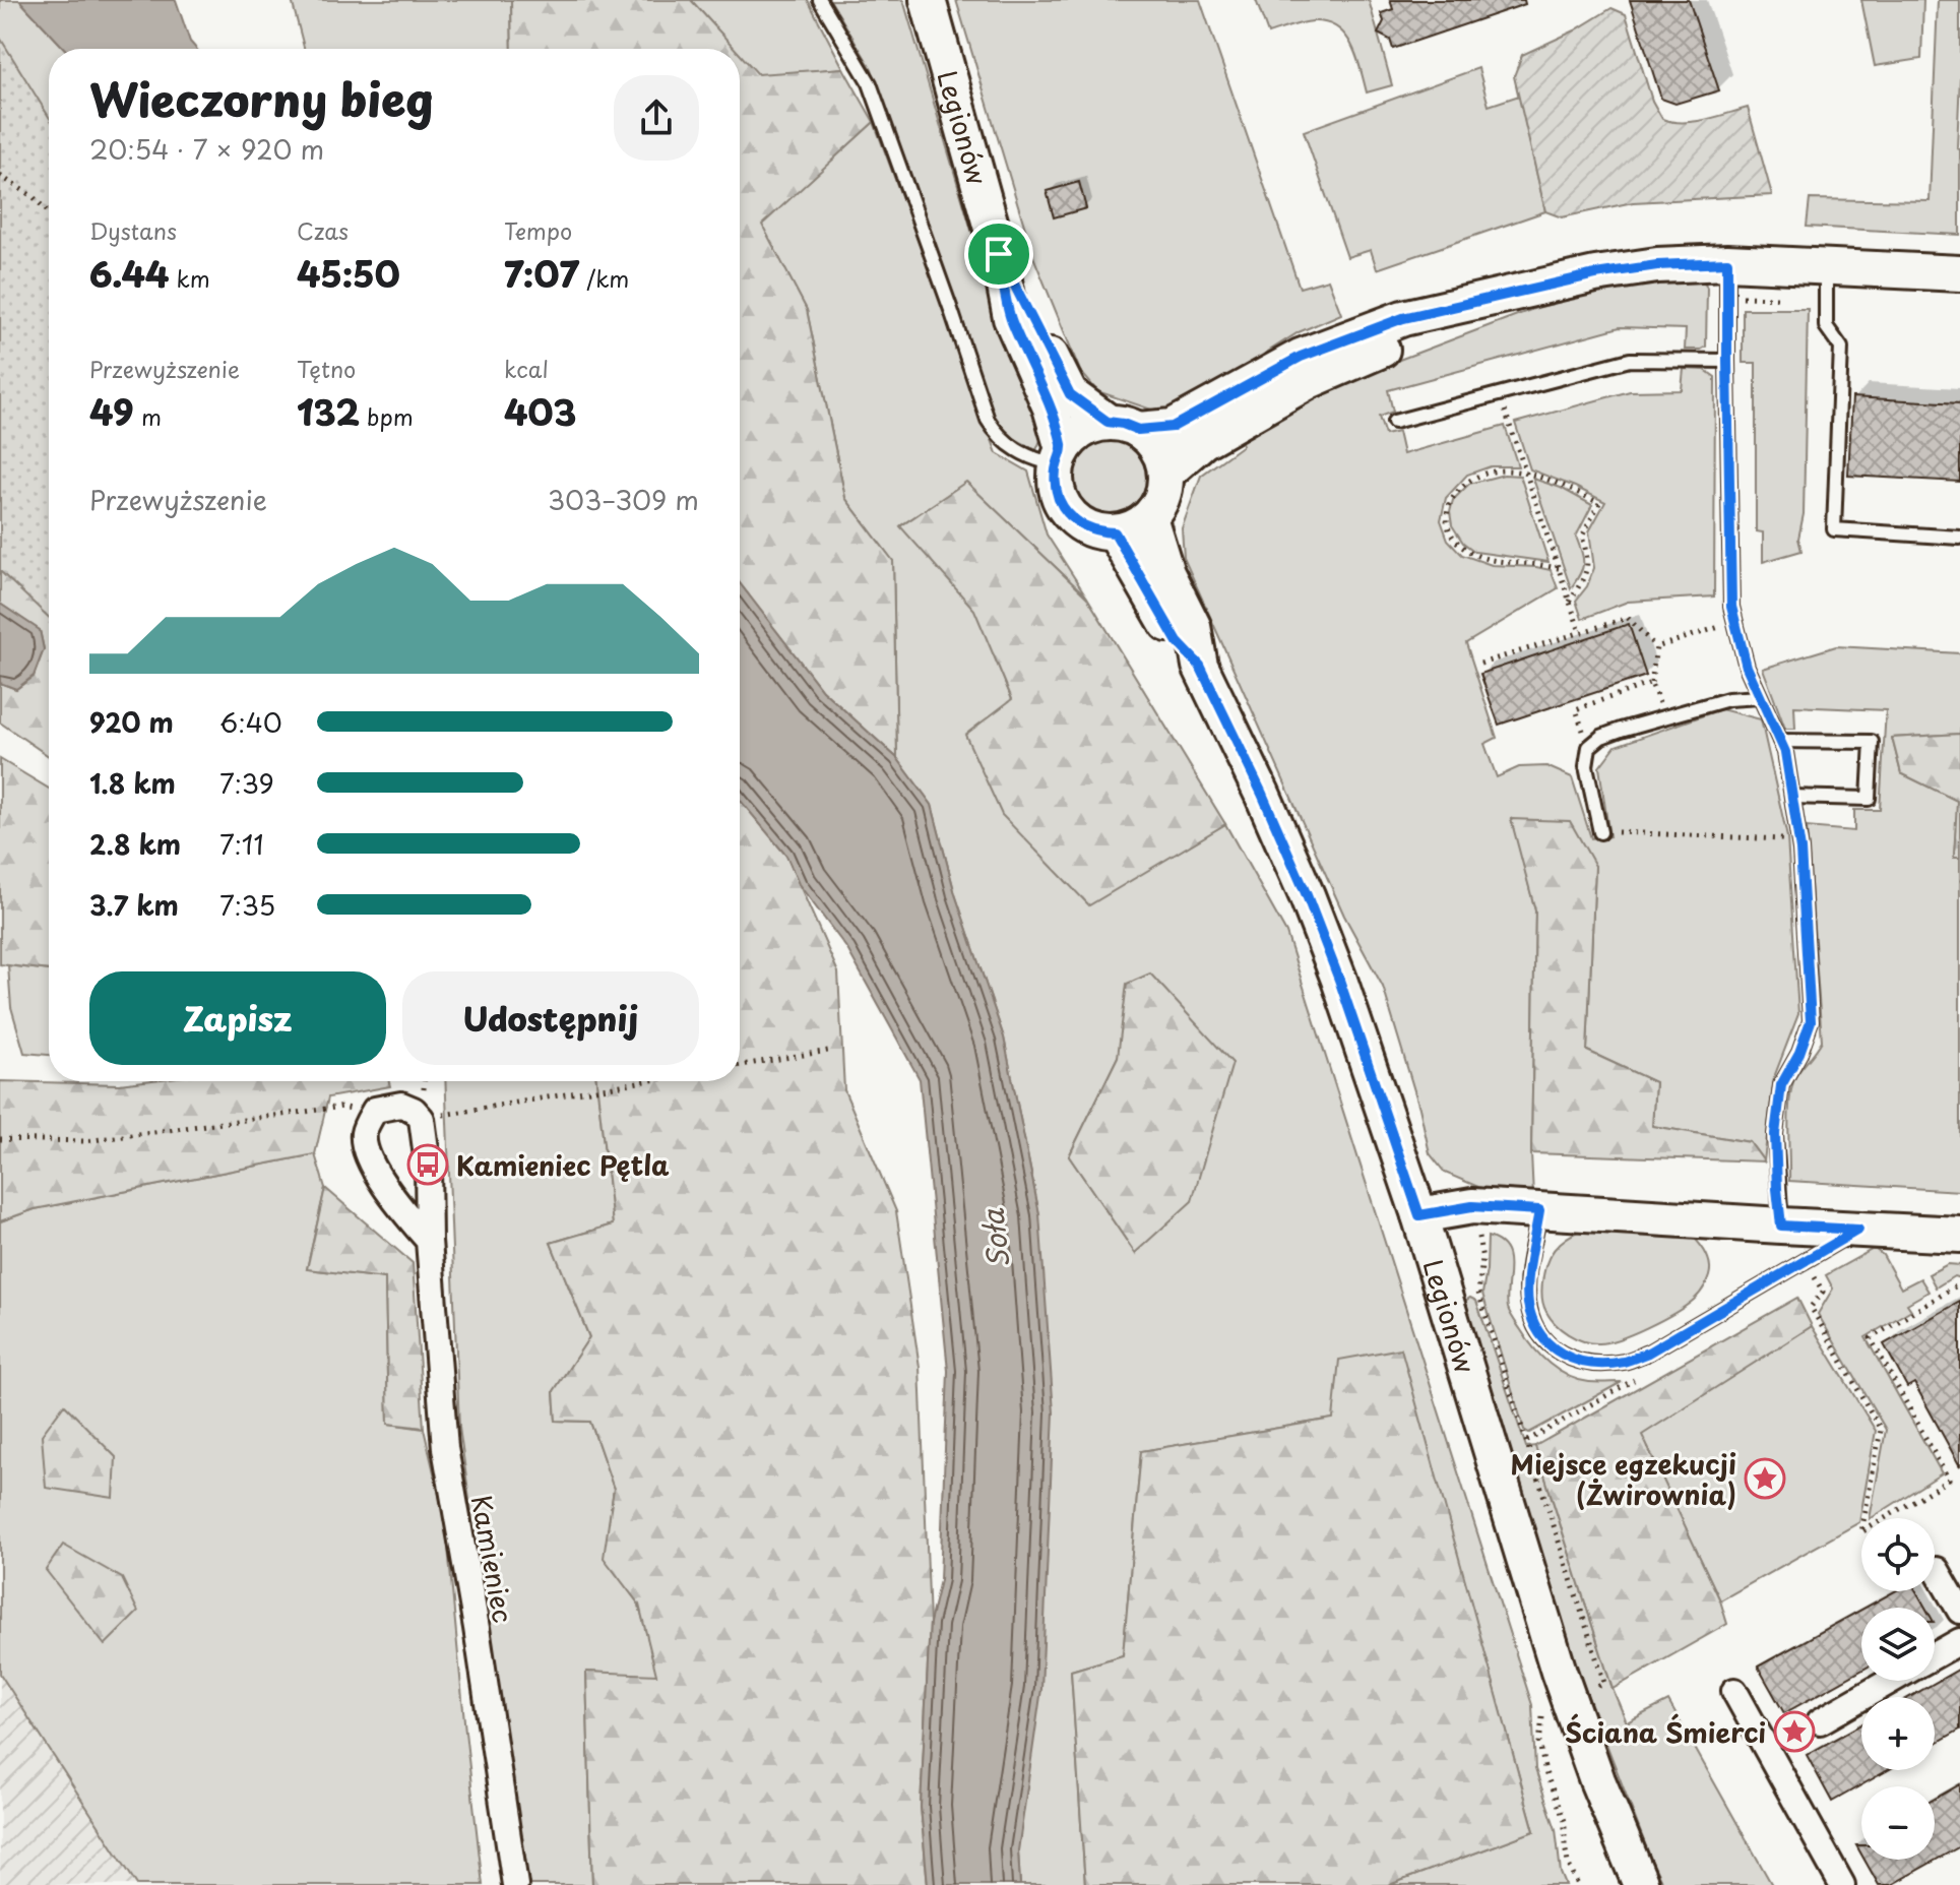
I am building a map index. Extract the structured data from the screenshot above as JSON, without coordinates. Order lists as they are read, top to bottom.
{
  "streets": {
    "main road": ["Legionów"],
    "street": ["Kamieniec"]
  },
  "water": ["Soła"],
  "places": {
    "bus stop": ["Kamieniec Pętla"],
    "place": ["Miejsce egzekucji (Żwirownia)", "Ściana Śmierci"]
  },
  "page": {
    "heading": ["Wieczorny bieg", "20:54 · 7 × 920 m"],
    "stats": [
      ["Dystans", "6.44 km"],
      ["Czas", "45:50"],
      ["Tempo", "7:07 /km"],
      ["Przewyższenie", "49 m"],
      ["Tętno", "132 bpm"],
      ["kcal", "403"]
    ],
    "chart": ["Przewyższenie", "303–309 m"],
    "list": [
      {
        "name": "920 m",
        "note": "6:40"
      },
      {
        "name": "1.8 km",
        "note": "7:39"
      },
      {
        "name": "2.8 km",
        "note": "7:11"
      },
      {
        "name": "3.7 km",
        "note": "7:35"
      }
    ],
    "buttons": ["Zapisz", "Udostępnij"],
    "map_buttons": ["+", "−"]
  }
}
